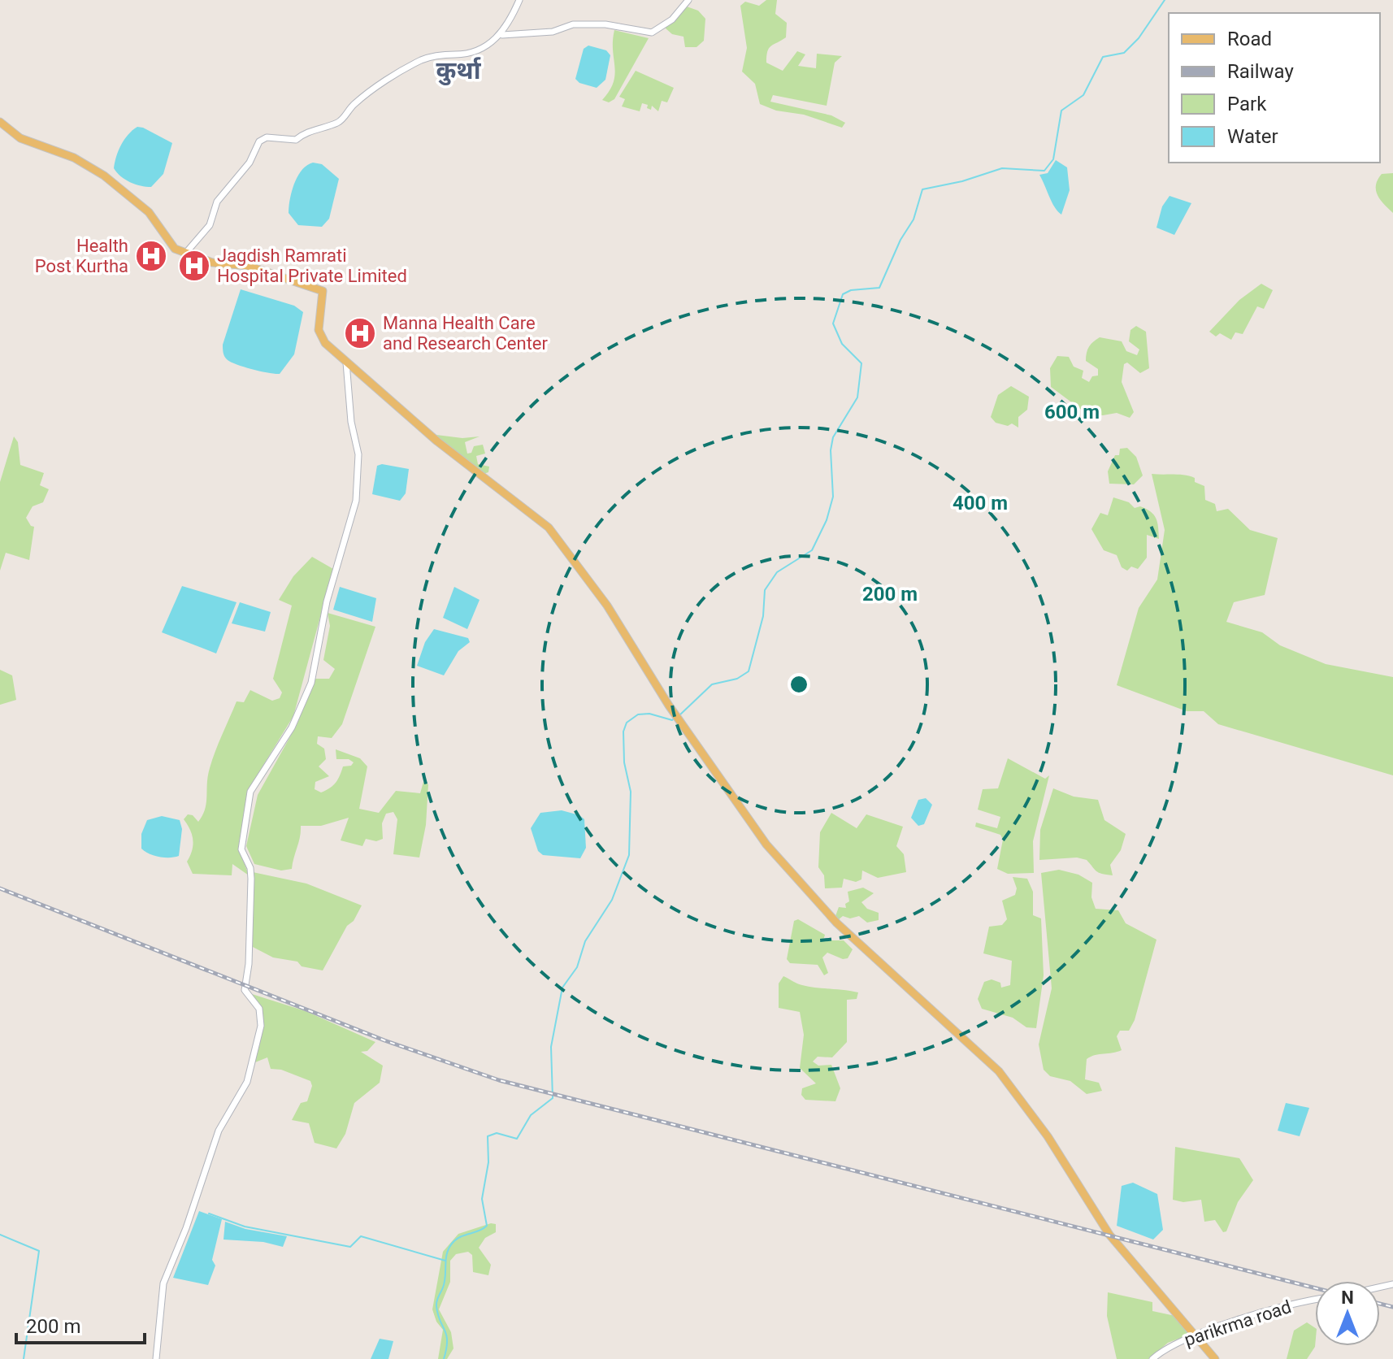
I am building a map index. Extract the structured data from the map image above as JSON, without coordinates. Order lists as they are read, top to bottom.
{
  "streets": {
    "street": ["parikrma road"]
  },
  "districts": ["कुर्था"],
  "places": {
    "hospital": ["Health Post Kurtha", "Jagdish Ramrati Hospital Private Limited", "Manna Health Care and Research Center"]
  },
  "legend": [
    "Road",
    "Railway",
    "Park",
    "Water"
  ],
  "scale_bar": "200 m",
  "north": "top",
  "rings": ["600 m", "400 m", "200 m"]
}
